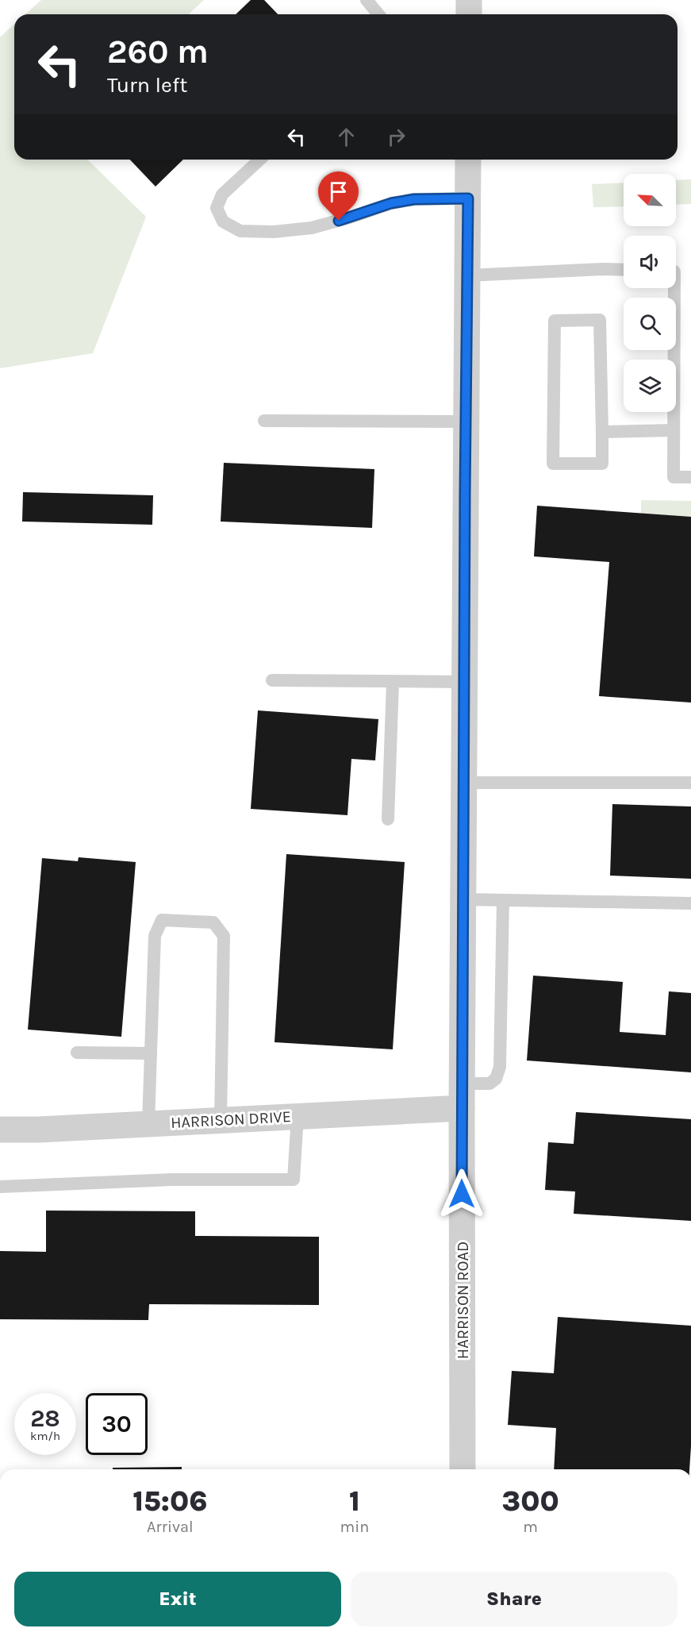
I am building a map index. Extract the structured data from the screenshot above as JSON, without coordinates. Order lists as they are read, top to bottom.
{
  "streets": {
    "street": ["HARRISON DRIVE", "HARRISON ROAD"]
  },
  "crossings": [
    ["HARRISON DRIVE", "HARRISON ROAD"]
  ],
  "north": "top left",
  "page": {
    "turn": ["260 m", "Turn left"],
    "speed": "28 km/h",
    "limit": "30",
    "eta": [
      "15:06",
      "Arrival",
      "1",
      "min",
      "300",
      "m"
    ],
    "buttons": ["Exit", "Share"]
  }
}
